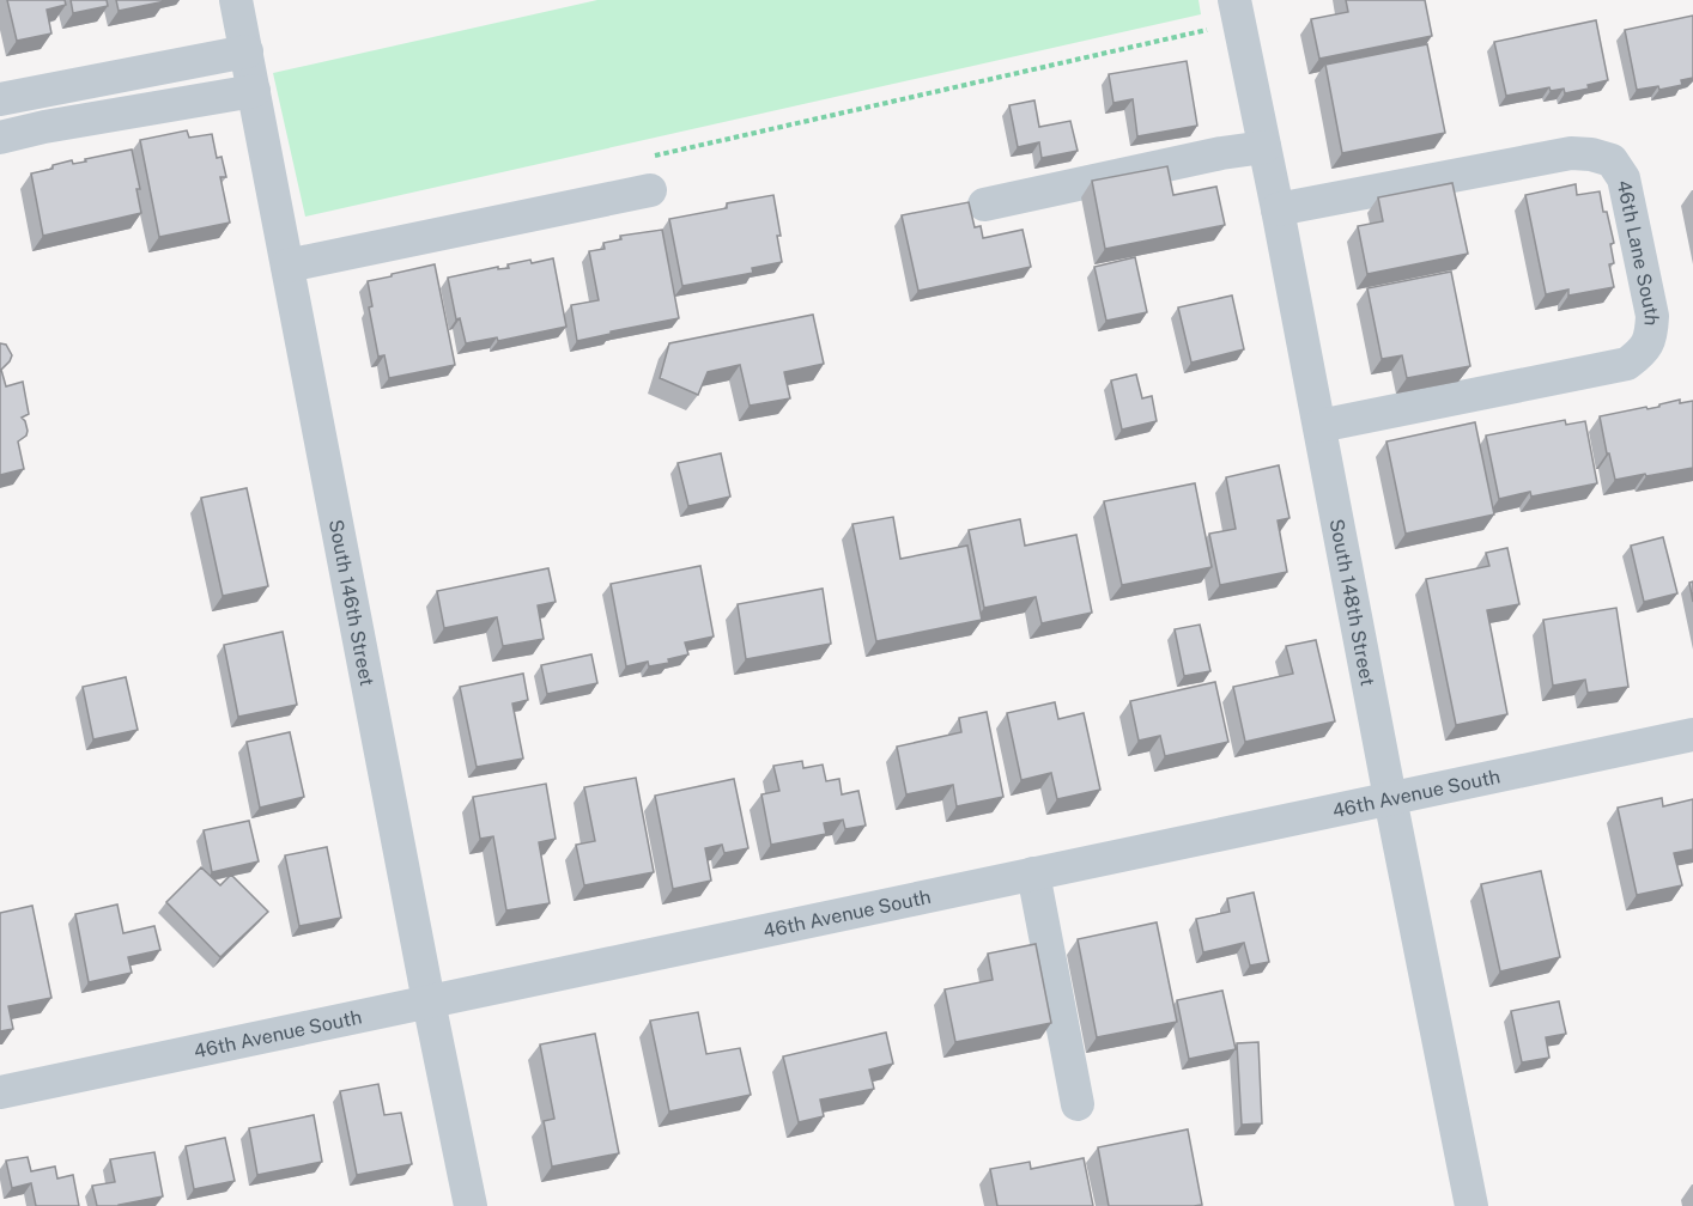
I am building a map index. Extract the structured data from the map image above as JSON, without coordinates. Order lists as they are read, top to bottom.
{
  "streets": {
    "street": [
      "46th Lane South",
      "South 146th Street",
      "South 148th Street",
      "46th Avenue South"
    ]
  },
  "crossings": [
    ["46th Lane South", "South 148th Street"],
    ["South 146th Street", "46th Avenue South"],
    ["South 148th Street", "46th Avenue South"]
  ]
}
